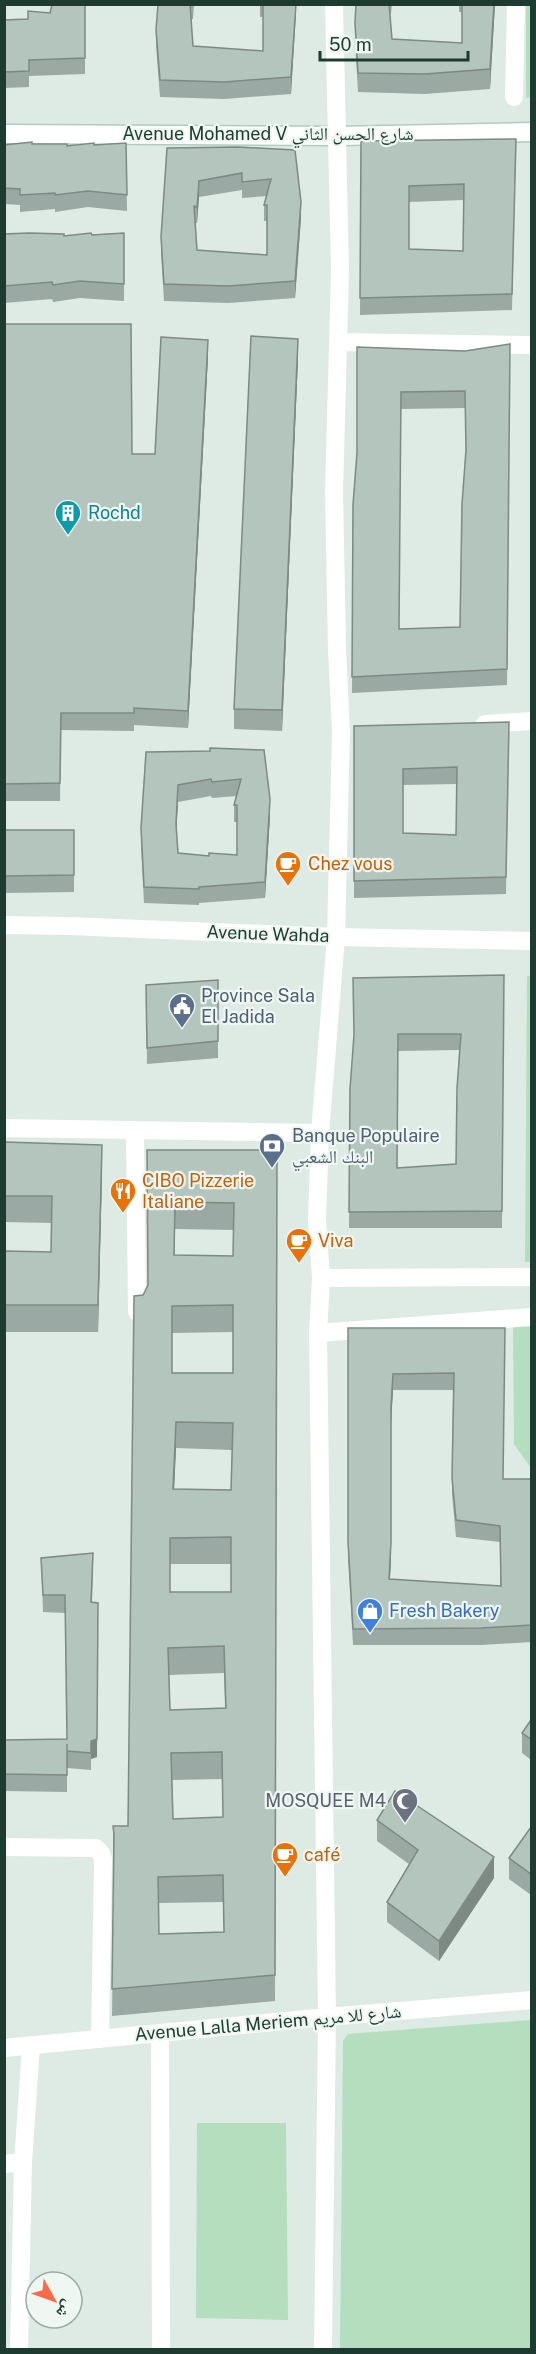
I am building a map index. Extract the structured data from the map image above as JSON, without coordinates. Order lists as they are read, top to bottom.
{
  "streets": {
    "street": ["Avenue Mohamed V شارع الحسن الثاني", "Avenue Wahda", "Avenue Lalla Meriem شارع للا مريم"]
  },
  "places": {
    "building": ["Rochd"],
    "cafe": ["Chez vous", "Viva", "café"],
    "public building": ["Province Sala El Jadida"],
    "bank": ["Banque Populaire البنك الشعبي"],
    "restaurant": ["CIBO Pizzerie Italiane"],
    "shop": ["Fresh Bakery"],
    "mosque": ["MOSQUEE M4"]
  },
  "scale_bar": "50 m",
  "north": "bottom right"
}
